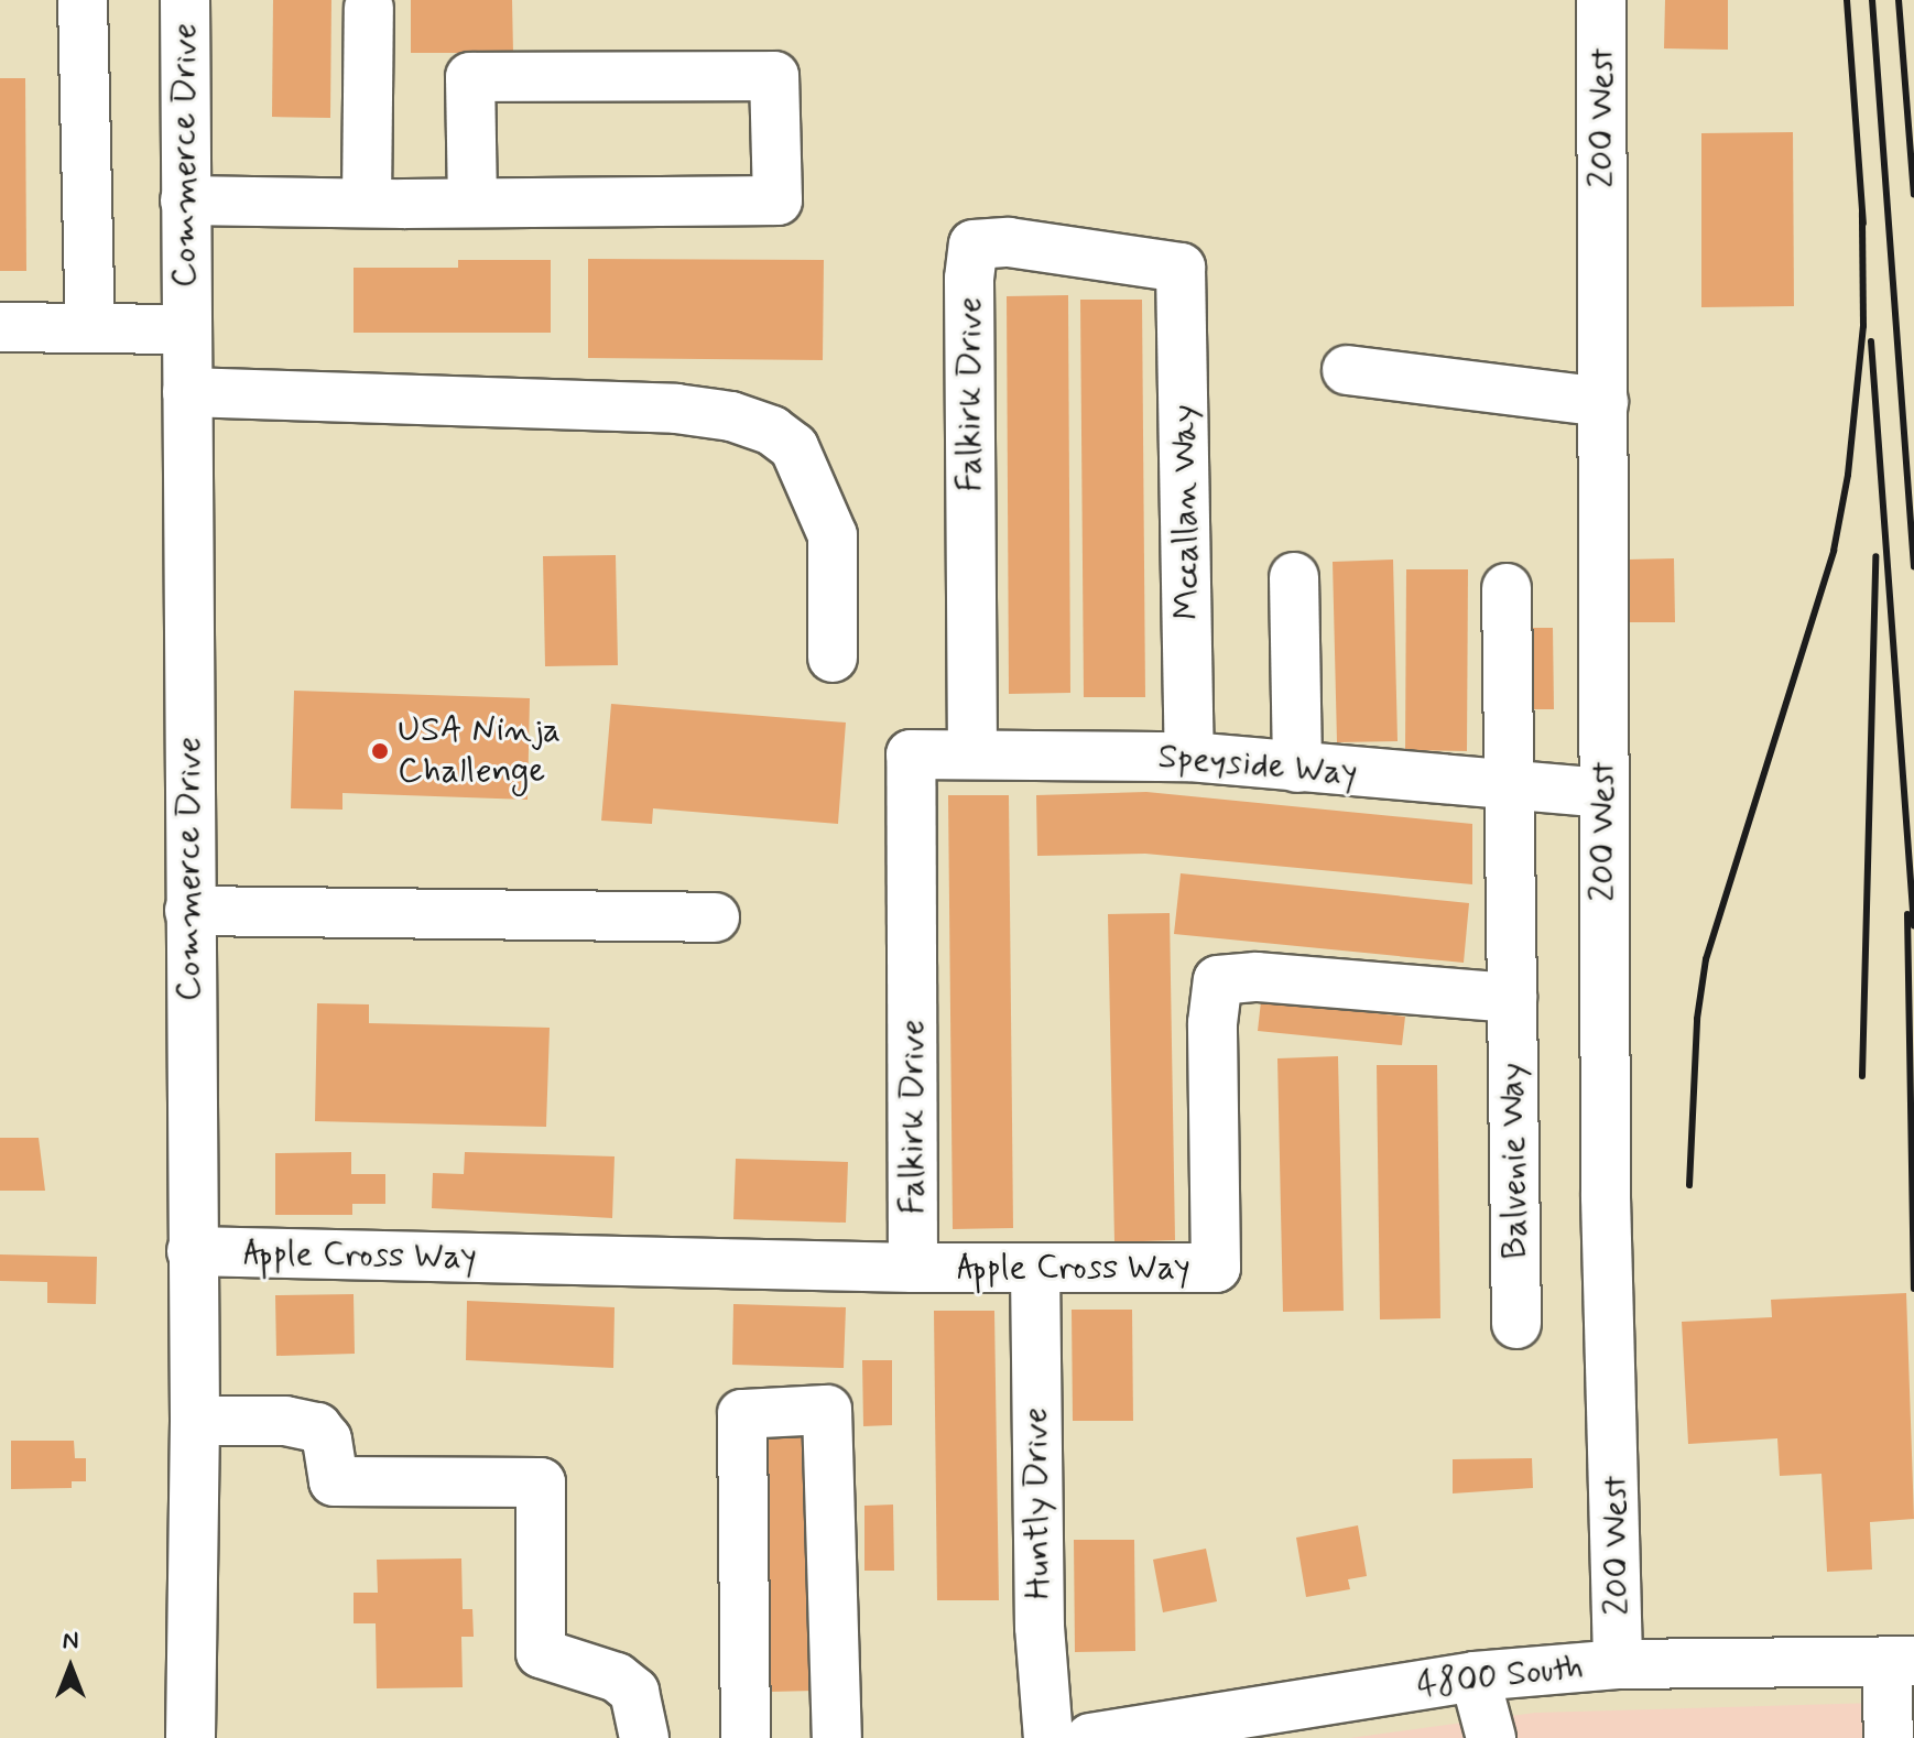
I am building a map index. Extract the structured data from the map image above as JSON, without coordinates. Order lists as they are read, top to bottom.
{
  "streets": {
    "street": [
      "200 West",
      "Commerce Drive",
      "Falkirk Drive",
      "Mccallan Way",
      "Speyside Way",
      "Balvenie Way",
      "Apple Cross Way",
      "Huntly Drive",
      "4800 South"
    ]
  },
  "crossings": [
    ["200 West", "Speyside Way"],
    ["200 West", "4800 South"],
    ["Commerce Drive", "Apple Cross Way"],
    ["Falkirk Drive", "Mccallan Way"],
    ["Falkirk Drive", "Speyside Way"],
    ["Falkirk Drive", "Apple Cross Way"],
    ["Mccallan Way", "Speyside Way"],
    ["Balvenie Way", "Apple Cross Way"],
    ["Apple Cross Way", "Huntly Drive"]
  ],
  "places": ["USA Ninja Challenge"],
  "north": "top"
}
